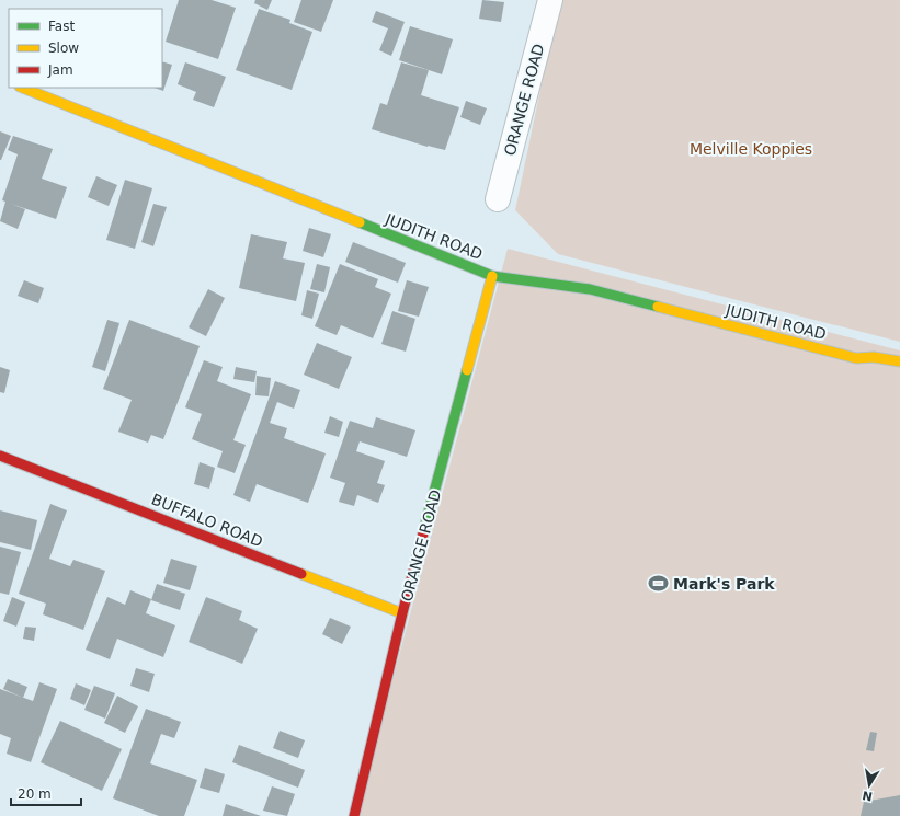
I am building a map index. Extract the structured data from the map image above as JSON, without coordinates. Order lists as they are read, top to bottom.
{
  "streets": {
    "street": ["ORANGE ROAD", "JUDITH ROAD", "BUFFALO ROAD"]
  },
  "crossings": [
    ["ORANGE ROAD", "JUDITH ROAD"],
    ["ORANGE ROAD", "BUFFALO ROAD"]
  ],
  "parks": ["Melville Koppies"],
  "places": {
    "sports": ["Mark's Park"]
  },
  "legend": ["Fast", "Slow", "Jam"],
  "scale_bar": "20 m",
  "north": "bottom"
}
